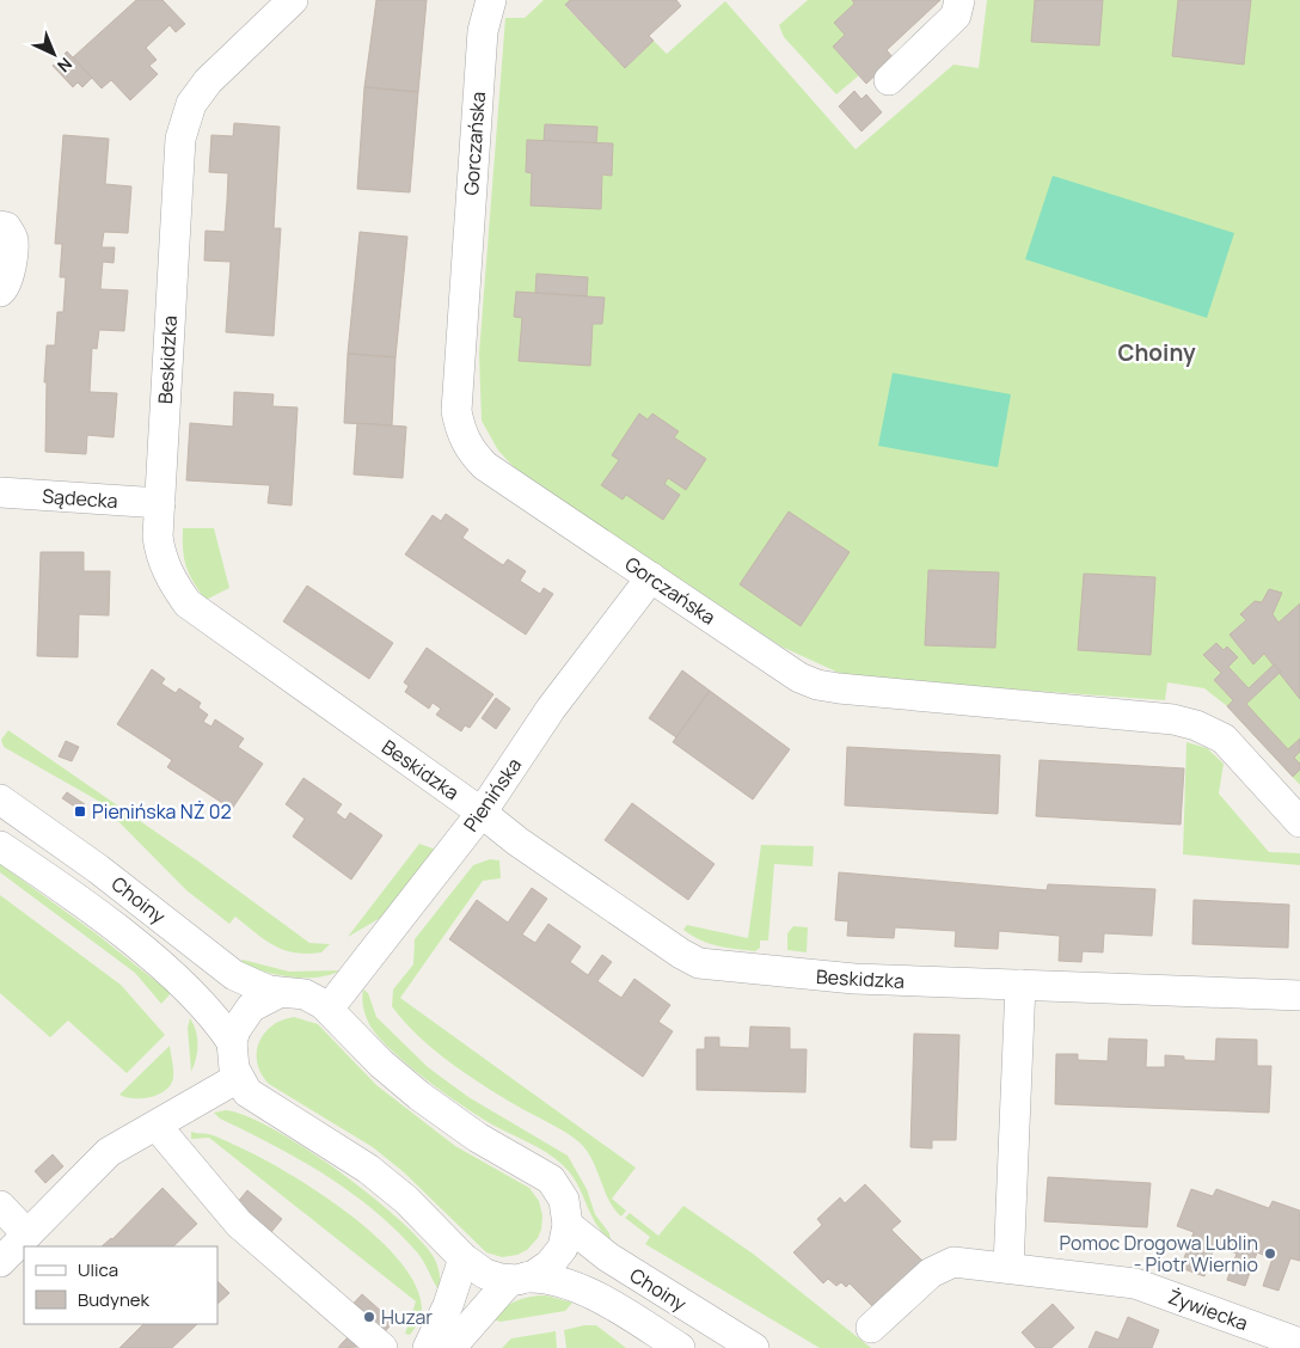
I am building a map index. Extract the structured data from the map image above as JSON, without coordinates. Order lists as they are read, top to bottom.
{
  "streets": {
    "street": [
      "Gorczańska",
      "Beskidzka",
      "Sądecka",
      "Pienińska",
      "Choiny",
      "Żywiecka"
    ]
  },
  "crossings": [
    ["Gorczańska", "Pienińska"],
    ["Beskidzka", "Sądecka"],
    ["Beskidzka", "Pienińska"],
    ["Pienińska", "Choiny"]
  ],
  "districts": ["Choiny"],
  "places": {
    "transit": ["Pienińska NŻ 02"],
    "other": ["Pomoc Drogowa Lublin - Piotr Wiernio", "Huzar"]
  },
  "legend": ["Ulica", "Budynek"],
  "north": "bottom right"
}
